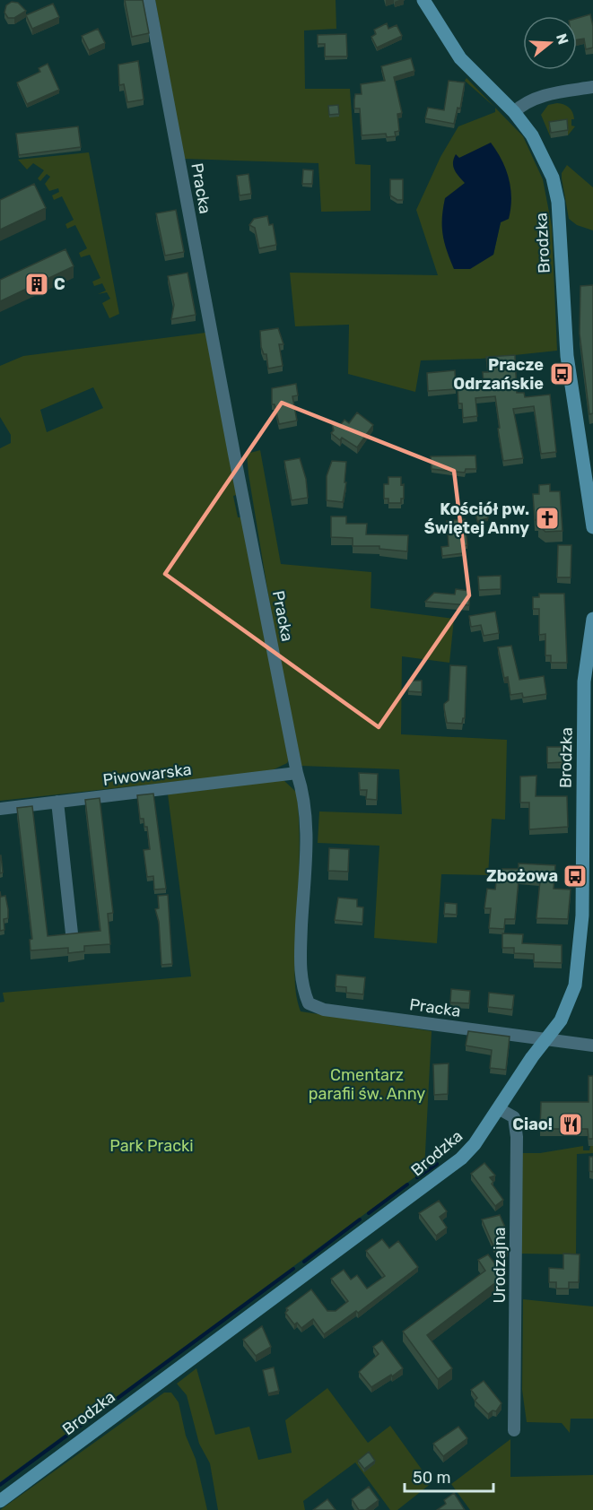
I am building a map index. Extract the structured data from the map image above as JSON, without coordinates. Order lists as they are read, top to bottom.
{
  "streets": {
    "street": [
      "Pracka",
      "Brodzka",
      "Piwowarska",
      "Urodzajna"
    ]
  },
  "crossings": [
    ["Pracka", "Brodzka"],
    ["Pracka", "Piwowarska"],
    ["Brodzka", "Urodzajna"]
  ],
  "parks": ["Cmentarz parafii św. Anny", "Park Pracki"],
  "places": {
    "building": ["C"],
    "bus stop": ["Pracze Odrzańskie", "Zbożowa"],
    "church": ["Kościół pw. Świętej Anny"],
    "restaurant": ["Ciao!"]
  },
  "scale_bar": "50 m",
  "north": "right"
}
